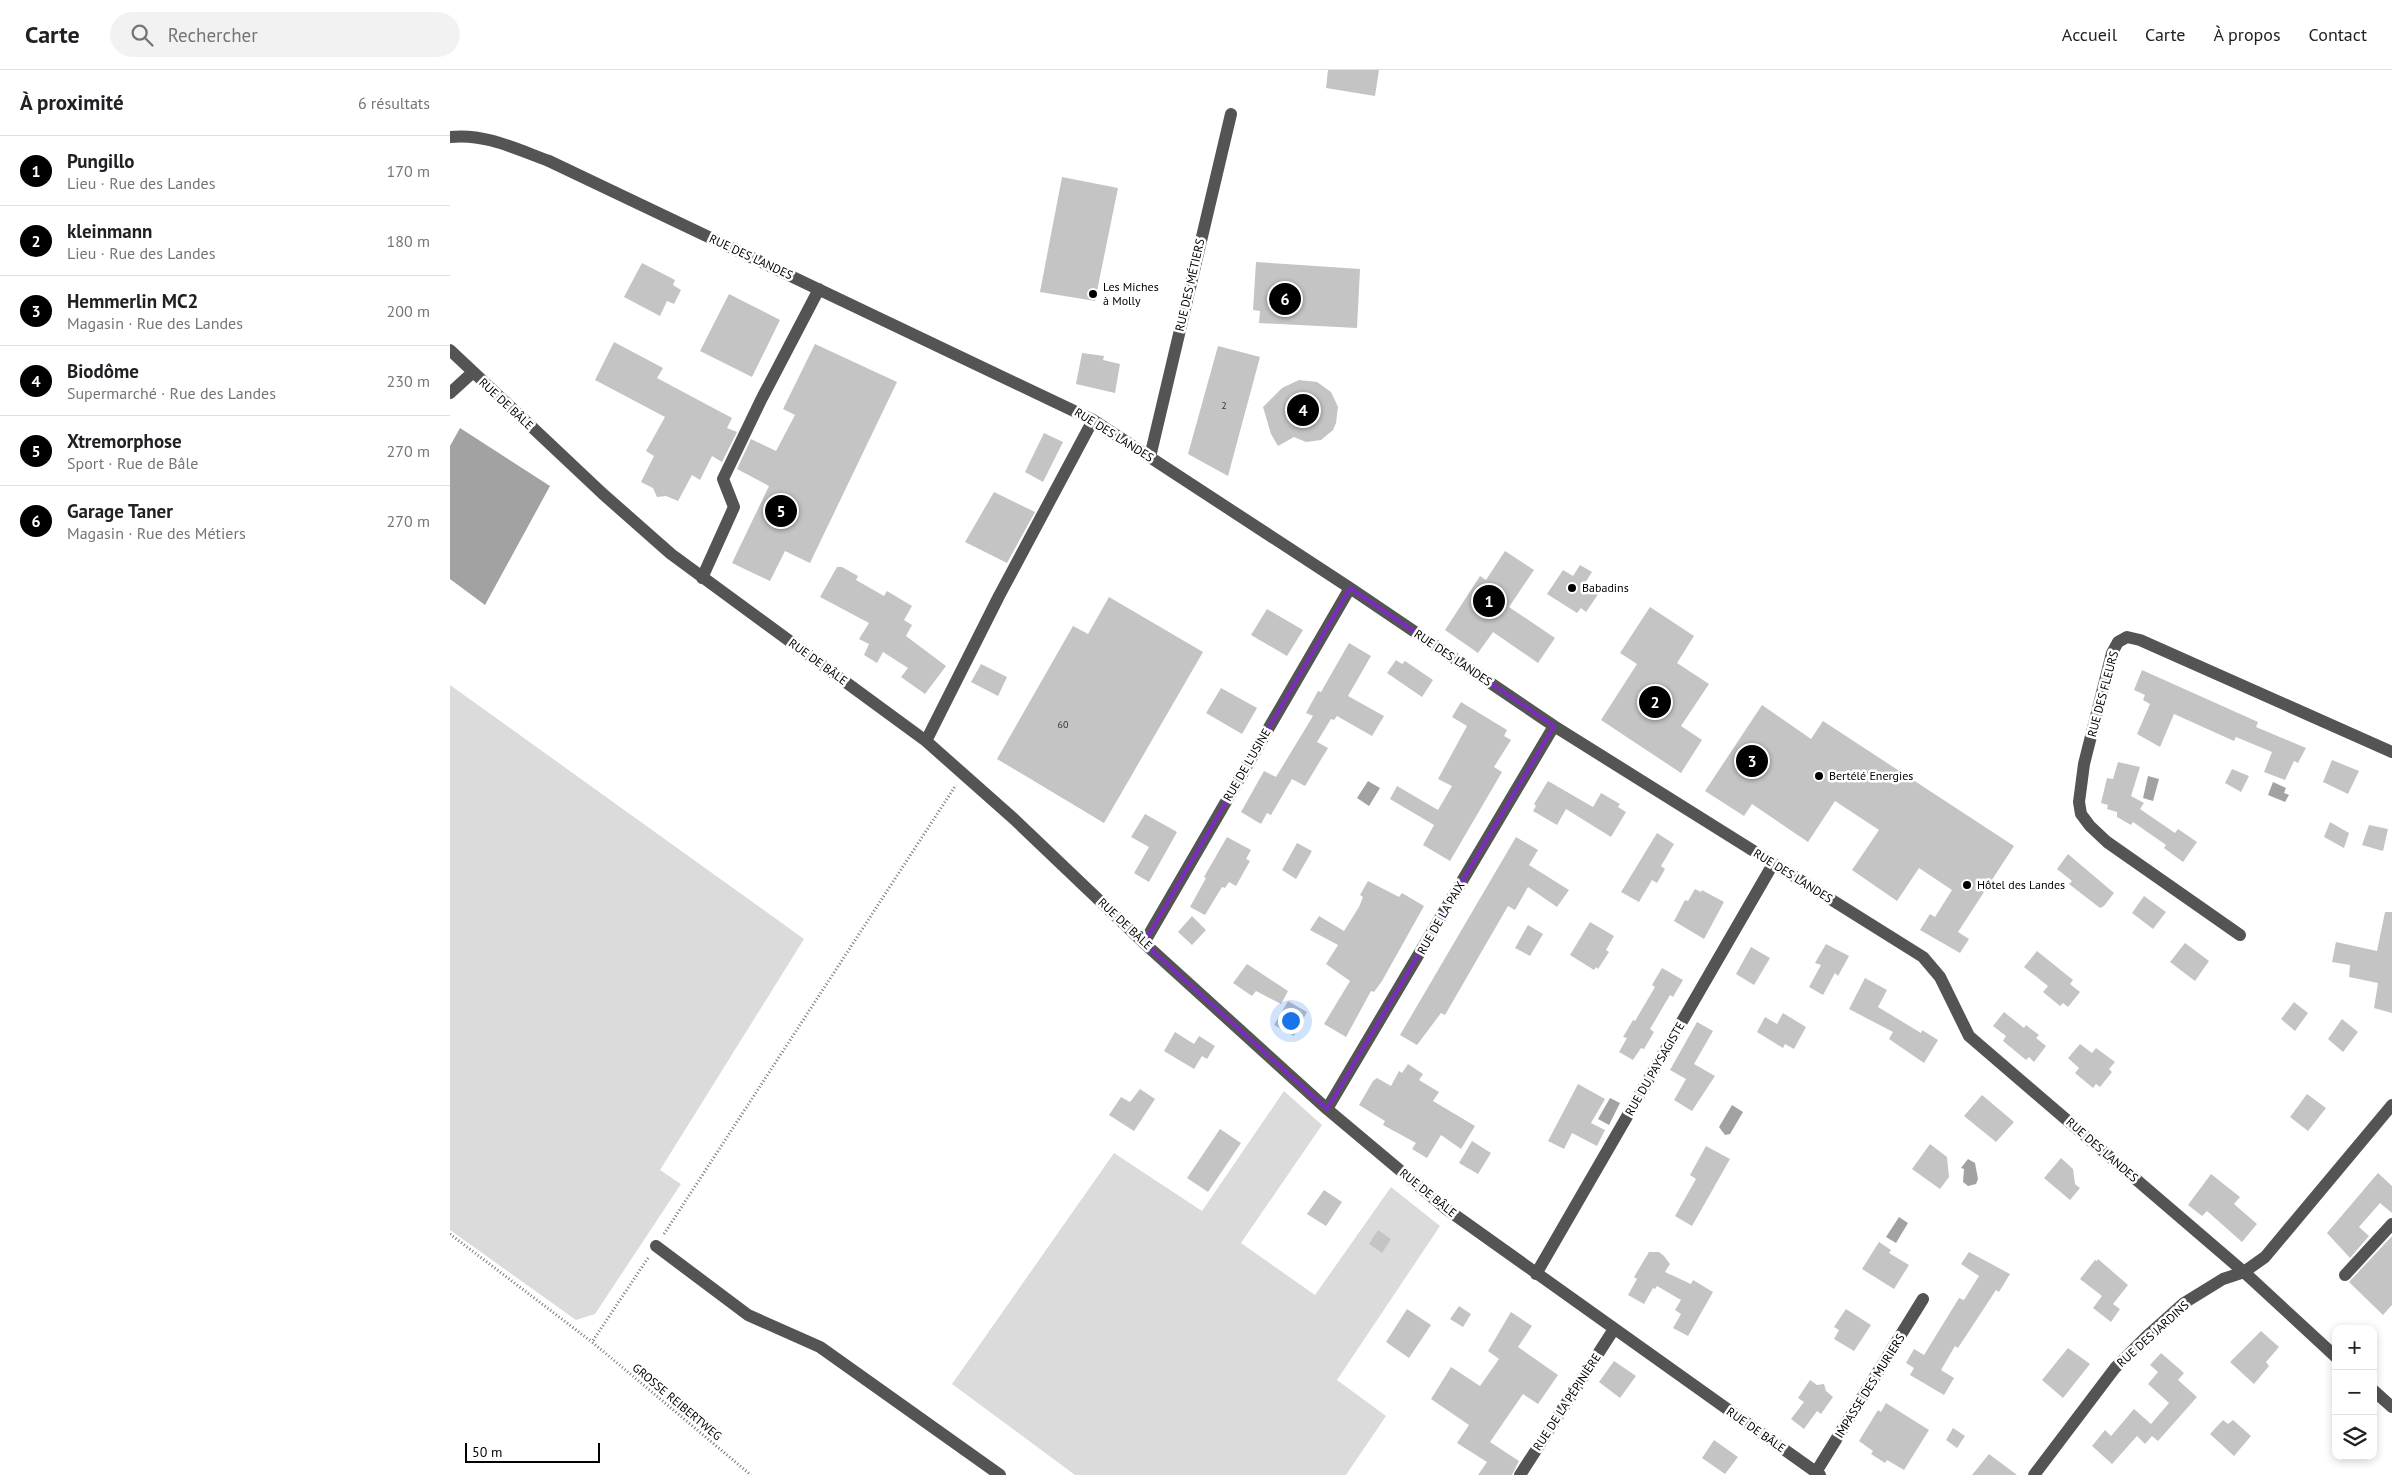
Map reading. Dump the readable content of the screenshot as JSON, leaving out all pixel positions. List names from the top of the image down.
{
  "streets": {
    "street": [
      "RUE DES LANDES",
      "RUE DES MÉTIERS",
      "RUE DE BÂLE",
      "RUE DES FLEURS",
      "RUE DE L'USINE",
      "RUE DE LA PAIX",
      "RUE DU PAYSAGISTE",
      "RUE DES JARDINS",
      "IMPASSE DES MURIERS",
      "RUE DE LA PÉPINIÈRE"
    ],
    "path": ["GROSSE REIBERTWEG"]
  },
  "crossings": [
    ["RUE DES LANDES", "RUE DES MÉTIERS"],
    ["RUE DES LANDES", "RUE DE L'USINE"],
    ["RUE DES LANDES", "RUE DE LA PAIX"],
    ["RUE DES LANDES", "RUE DU PAYSAGISTE"],
    ["RUE DES LANDES", "RUE DES JARDINS"],
    ["RUE DE BÂLE", "RUE DE L'USINE"],
    ["RUE DE BÂLE", "RUE DE LA PAIX"],
    ["RUE DE BÂLE", "RUE DU PAYSAGISTE"],
    ["RUE DE BÂLE", "IMPASSE DES MURIERS"],
    ["RUE DE BÂLE", "RUE DE LA PÉPINIÈRE"]
  ],
  "places": [
    "Les Miches à Molly",
    "Babadins",
    "Bertélé Energies",
    "Hôtel des Landes"
  ],
  "house_numbers": ["2", "60"],
  "scale_bar": "50 m",
  "page": {
    "header": "Carte",
    "search": "Rechercher",
    "nav": [
      "Accueil",
      "Carte",
      "À propos",
      "Contact"
    ],
    "heading": ["À proximité", "6 résultats"],
    "list": [
      {
        "mark": "1",
        "name": "Pungillo",
        "note": "Lieu · Rue des Landes",
        "value": "170 m"
      },
      {
        "mark": "2",
        "name": "kleinmann",
        "note": "Lieu · Rue des Landes",
        "value": "180 m"
      },
      {
        "mark": "3",
        "name": "Hemmerlin MC2",
        "note": "Magasin · Rue des Landes",
        "value": "200 m"
      },
      {
        "mark": "4",
        "name": "Biodôme",
        "note": "Supermarché · Rue des Landes",
        "value": "230 m"
      },
      {
        "mark": "5",
        "name": "Xtremorphose",
        "note": "Sport · Rue de Bâle",
        "value": "270 m"
      },
      {
        "mark": "6",
        "name": "Garage Taner",
        "note": "Magasin · Rue des Métiers",
        "value": "270 m"
      }
    ],
    "pins": [
      "6",
      "4",
      "5",
      "1",
      "2",
      "3"
    ],
    "map_buttons": ["+", "−"],
    "scale": "50 m"
  }
}
